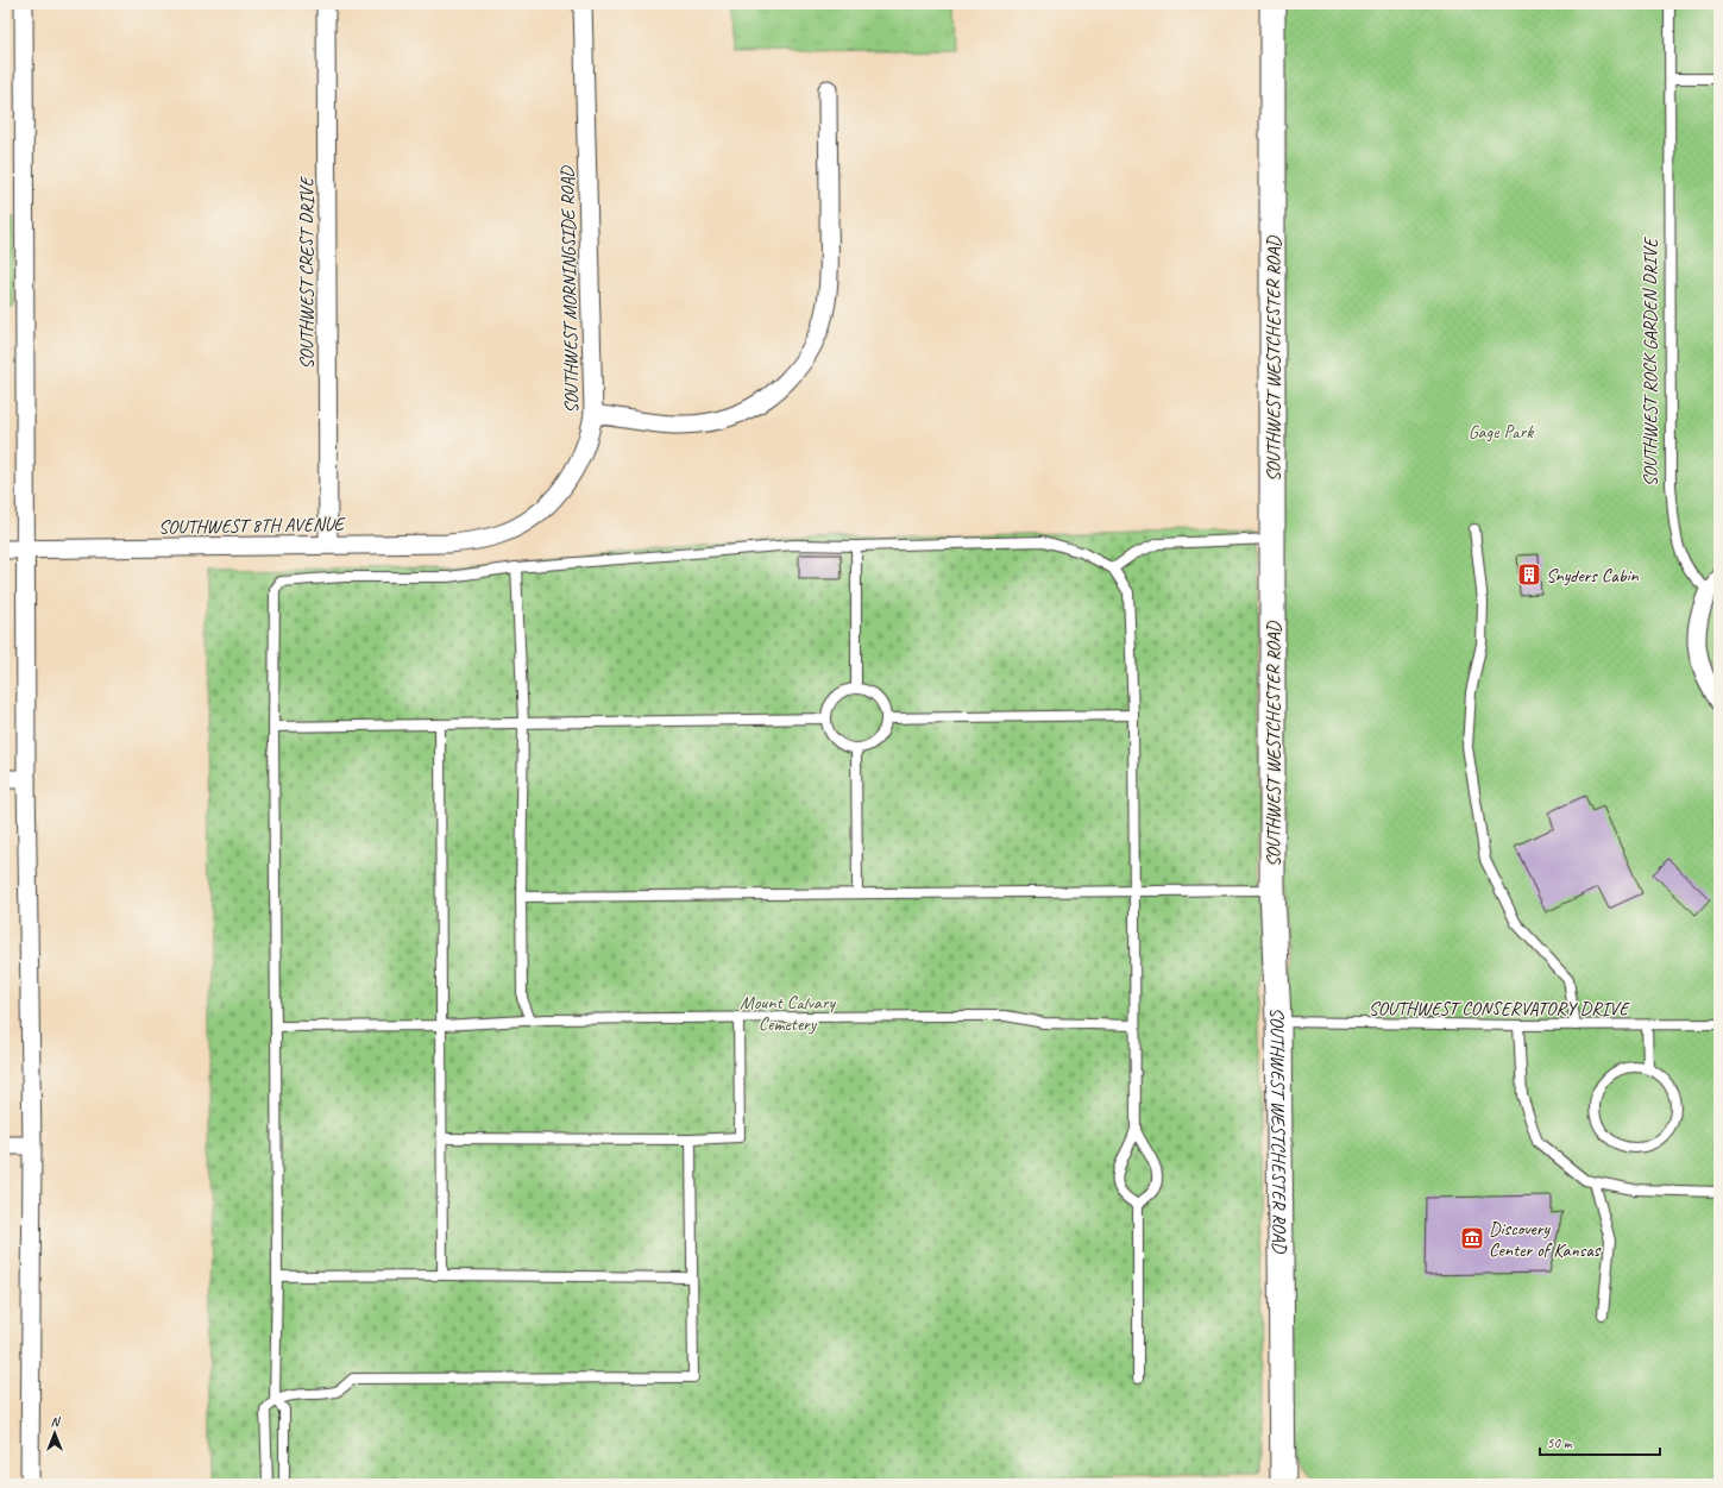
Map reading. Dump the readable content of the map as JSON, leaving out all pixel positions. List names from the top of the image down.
{
  "streets": {
    "street": [
      "SOUTHWEST CREST DRIVE",
      "SOUTHWEST MORNINGSIDE ROAD",
      "SOUTHWEST WESTCHESTER ROAD",
      "SOUTHWEST 8TH AVENUE"
    ],
    "lane": ["SOUTHWEST ROCK GARDEN DRIVE", "SOUTHWEST CONSERVATORY DRIVE"]
  },
  "crossings": [
    ["SOUTHWEST CREST DRIVE", "SOUTHWEST 8TH AVENUE"],
    ["SOUTHWEST MORNINGSIDE ROAD", "SOUTHWEST 8TH AVENUE"],
    ["SOUTHWEST WESTCHESTER ROAD", "SOUTHWEST CONSERVATORY DRIVE"]
  ],
  "parks": ["Gage Park", "Mount Calvary Cemetery"],
  "places": {
    "building": ["Snyders Cabin"],
    "museum": ["Discovery Center of Kansas"]
  },
  "scale_bar": "50 m",
  "north": "top"
}
